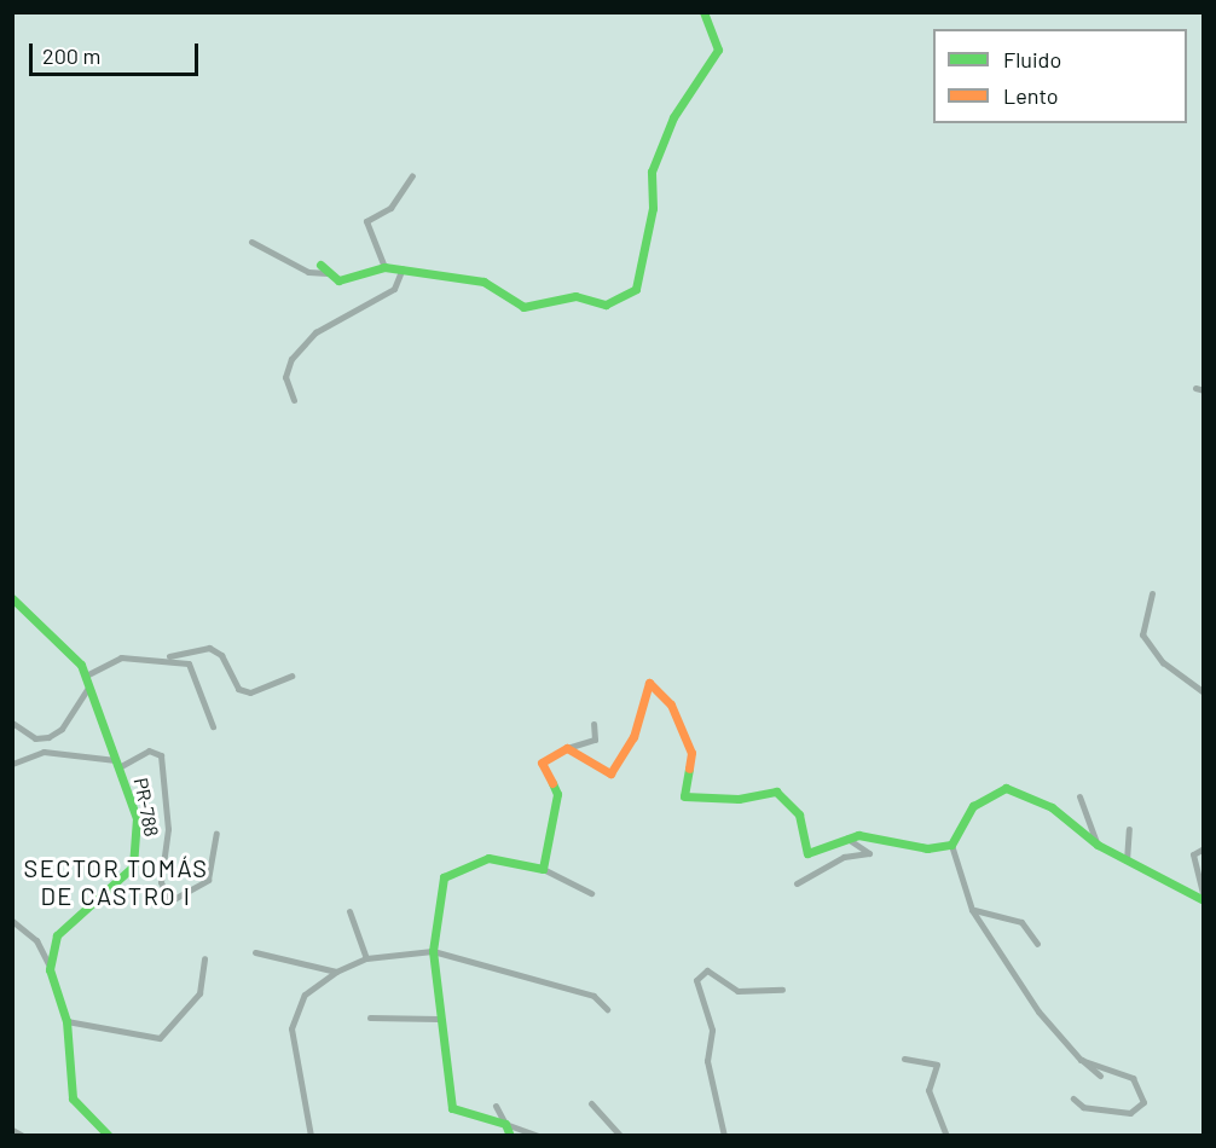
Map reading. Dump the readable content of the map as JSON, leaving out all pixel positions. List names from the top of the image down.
{
  "streets": {
    "street": ["PR-788"]
  },
  "districts": ["SECTOR TOMÁS DE CASTRO I"],
  "legend": ["Fluido", "Lento"],
  "scale_bar": "200 m"
}
